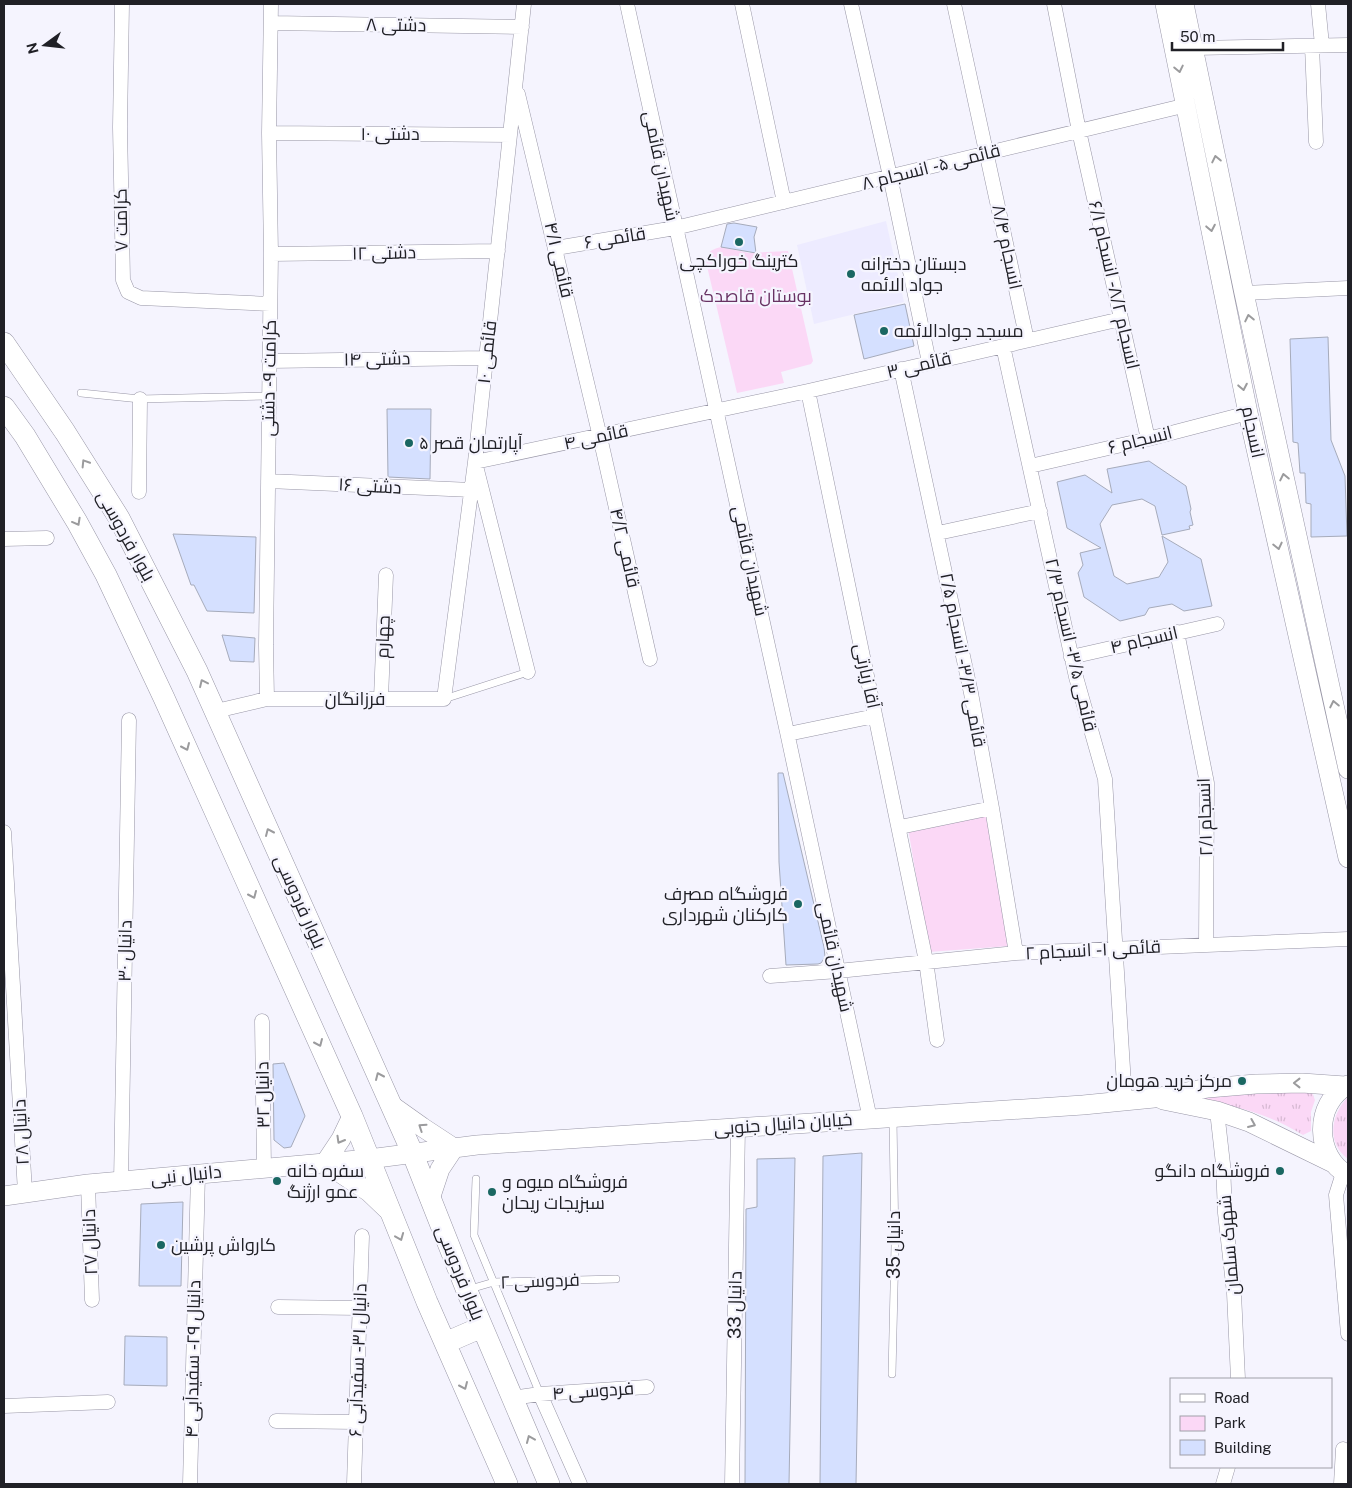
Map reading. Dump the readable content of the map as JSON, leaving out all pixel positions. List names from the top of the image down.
{
  "streets": {
    "main road": [
      "انسجام",
      "بلوار فردوسی",
      "خیابان دانیال جنوبی",
      "دانیال نبی"
    ],
    "street": [
      "دشتی ۸",
      "دشتی ۱۰",
      "شهیدان قائمی",
      "قائمی ۵ - انسجام ۸",
      "کرامت ۷",
      "قائمی ۶",
      "انسجام ۸/۴",
      "دشتی ۱۲",
      "قائمی ۴/۱",
      "انسجام ۸/۲ - انسجام ۶/۱",
      "قائمی ۱۰",
      "دشتی ۱۴",
      "قائمی ۳",
      "کرامت ۹ - دشتی",
      "قائمی ۴",
      "انسجام ۶",
      "دشتی ۱۶",
      "قائمی ۴/۲",
      "چهارم",
      "انسجام ۴",
      "قائمی ۳/۵ - انسجام ۲/۳",
      "قائمی ۳/۳ - انسجام ۲/۵",
      "آقا زیارتی",
      "فرزانگان",
      "انسجام ۲/۱",
      "قائمی ۱ - انسجام ۲",
      "دانیال ۳۰",
      "دانیال ۳۲",
      "دانیال ۲۸",
      "دانیال ۲۷",
      "شهرک سلمان",
      "دانیال 33",
      "دانیال ۲۹ - سفیدآبی ۴",
      "دانیال ۳۱ - سفیدآبی ۶",
      "فردوسی ۴"
    ],
    "lane": ["دانیال 35", "فردوسی ۲"]
  },
  "crossings": [
    ["دشتی ۸", "قائمی ۱۰"],
    ["دشتی ۸", "کرامت ۹ - دشتی"],
    ["دشتی ۱۰", "قائمی ۱۰"],
    ["دشتی ۱۰", "کرامت ۹ - دشتی"],
    ["شهیدان قائمی", "قائمی ۵ - انسجام ۸"],
    ["شهیدان قائمی", "قائمی ۶"],
    ["شهیدان قائمی", "قائمی ۳"],
    ["شهیدان قائمی", "قائمی ۴"],
    ["شهیدان قائمی", "قائمی ۱ - انسجام ۲"],
    ["شهیدان قائمی", "خیابان دانیال جنوبی"],
    ["قائمی ۵ - انسجام ۸", "قائمی ۶"],
    ["قائمی ۵ - انسجام ۸", "انسجام ۸/۴"],
    ["قائمی ۵ - انسجام ۸", "انسجام ۸/۲ - انسجام ۶/۱"],
    ["قائمی ۵ - انسجام ۸", "انسجام"],
    ["کرامت ۷", "کرامت ۹ - دشتی"],
    ["قائمی ۶", "قائمی ۴/۱"],
    ["انسجام ۸/۴", "قائمی ۳"],
    ["دشتی ۱۲", "قائمی ۱۰"],
    ["دشتی ۱۲", "کرامت ۹ - دشتی"],
    ["قائمی ۴/۱", "قائمی ۱۰"],
    ["قائمی ۴/۱", "قائمی ۴"],
    ["قائمی ۴/۱", "قائمی ۴/۲"],
    ["انسجام ۸/۲ - انسجام ۶/۱", "قائمی ۳"],
    ["انسجام ۸/۲ - انسجام ۶/۱", "انسجام ۶"],
    ["قائمی ۱۰", "دشتی ۱۴"],
    ["قائمی ۱۰", "قائمی ۴"],
    ["قائمی ۱۰", "دشتی ۱۶"],
    ["قائمی ۱۰", "فرزانگان"],
    ["دشتی ۱۴", "کرامت ۹ - دشتی"],
    ["قائمی ۳", "قائمی ۴"],
    ["قائمی ۳", "قائمی ۳/۵ - انسجام ۲/۳"],
    ["قائمی ۳", "قائمی ۳/۳ - انسجام ۲/۵"],
    ["قائمی ۳", "آقا زیارتی"],
    ["کرامت ۹ - دشتی", "دشتی ۱۶"],
    ["کرامت ۹ - دشتی", "فرزانگان"],
    ["انسجام", "انسجام ۶"],
    ["قائمی ۴", "قائمی ۴/۲"],
    ["انسجام ۶", "قائمی ۳/۵ - انسجام ۲/۳"],
    ["بلوار فردوسی", "خیابان دانیال جنوبی"],
    ["بلوار فردوسی", "دانیال نبی"],
    ["بلوار فردوسی", "فردوسی ۲"],
    ["بلوار فردوسی", "فردوسی ۴"],
    ["چهارم", "فرزانگان"],
    ["انسجام ۴", "قائمی ۳/۵ - انسجام ۲/۳"],
    ["انسجام ۴", "انسجام ۲/۱"],
    ["قائمی ۳/۵ - انسجام ۲/۳", "قائمی ۱ - انسجام ۲"],
    ["قائمی ۳/۵ - انسجام ۲/۳", "خیابان دانیال جنوبی"],
    ["قائمی ۳/۳ - انسجام ۲/۵", "قائمی ۱ - انسجام ۲"],
    ["آقا زیارتی", "قائمی ۱ - انسجام ۲"],
    ["انسجام ۲/۱", "قائمی ۱ - انسجام ۲"],
    ["دانیال ۳۰", "دانیال نبی"],
    ["دانیال ۳۲", "دانیال نبی"],
    ["خیابان دانیال جنوبی", "دانیال نبی"],
    ["خیابان دانیال جنوبی", "دانیال 35"],
    ["خیابان دانیال جنوبی", "شهرک سلمان"],
    ["خیابان دانیال جنوبی", "دانیال 33"],
    ["دانیال ۲۸", "دانیال نبی"],
    ["دانیال نبی", "دانیال ۲۷"],
    ["دانیال نبی", "دانیال ۲۹ - سفیدآبی ۴"]
  ],
  "parks": ["بوستان قاصدک"],
  "places": [
    "کترینگ خوراکچی",
    "دبستان دخترانه جواد الائمه",
    "مسجد جوادالائمه",
    "آپارتمان قصر ۵",
    "فروشگاه مصرف کارکنان شهرداری",
    "مرکز خرید هومان",
    "فروشگاه دانگو",
    "سفره خانه عمو ارژنگ",
    "فروشگاه میوه و سبزیجات ریحان",
    "کارواش پرشین"
  ],
  "legend": ["Road", "Park", "Building"],
  "scale_bar": "50 m",
  "north": "left"
}
